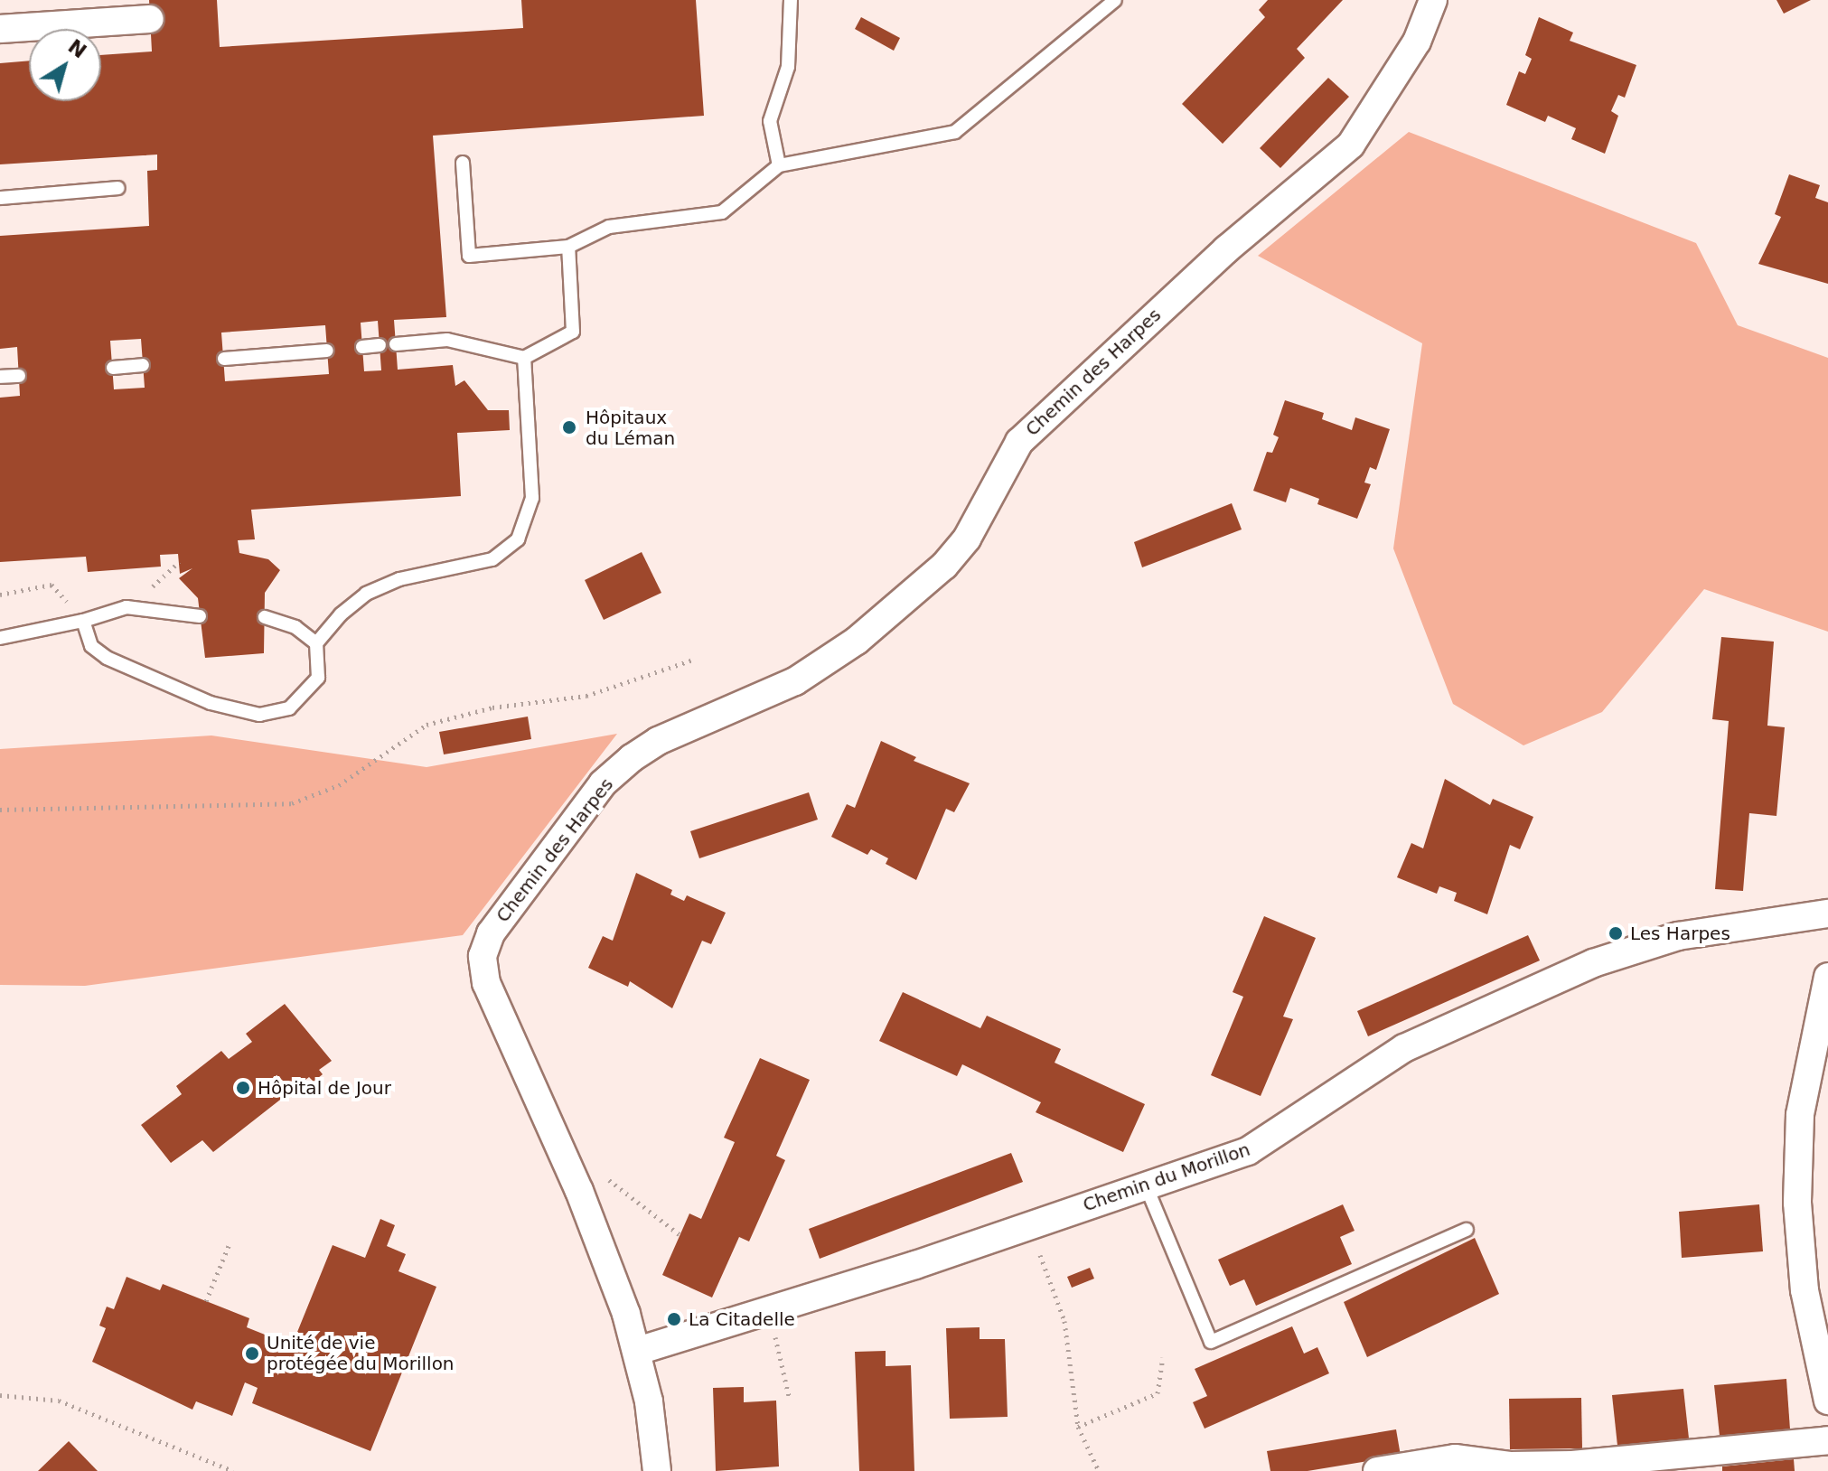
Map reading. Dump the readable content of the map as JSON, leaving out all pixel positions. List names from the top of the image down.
{
  "streets": {
    "street": ["Chemin des Harpes", "Chemin du Morillon"]
  },
  "crossings": [
    ["Chemin des Harpes", "Chemin du Morillon"]
  ],
  "places": [
    "Hôpitaux du Léman",
    "Les Harpes",
    "Hôpital de Jour",
    "La Citadelle",
    "Unité de vie protégée du Morillon"
  ],
  "north": "top right"
}
